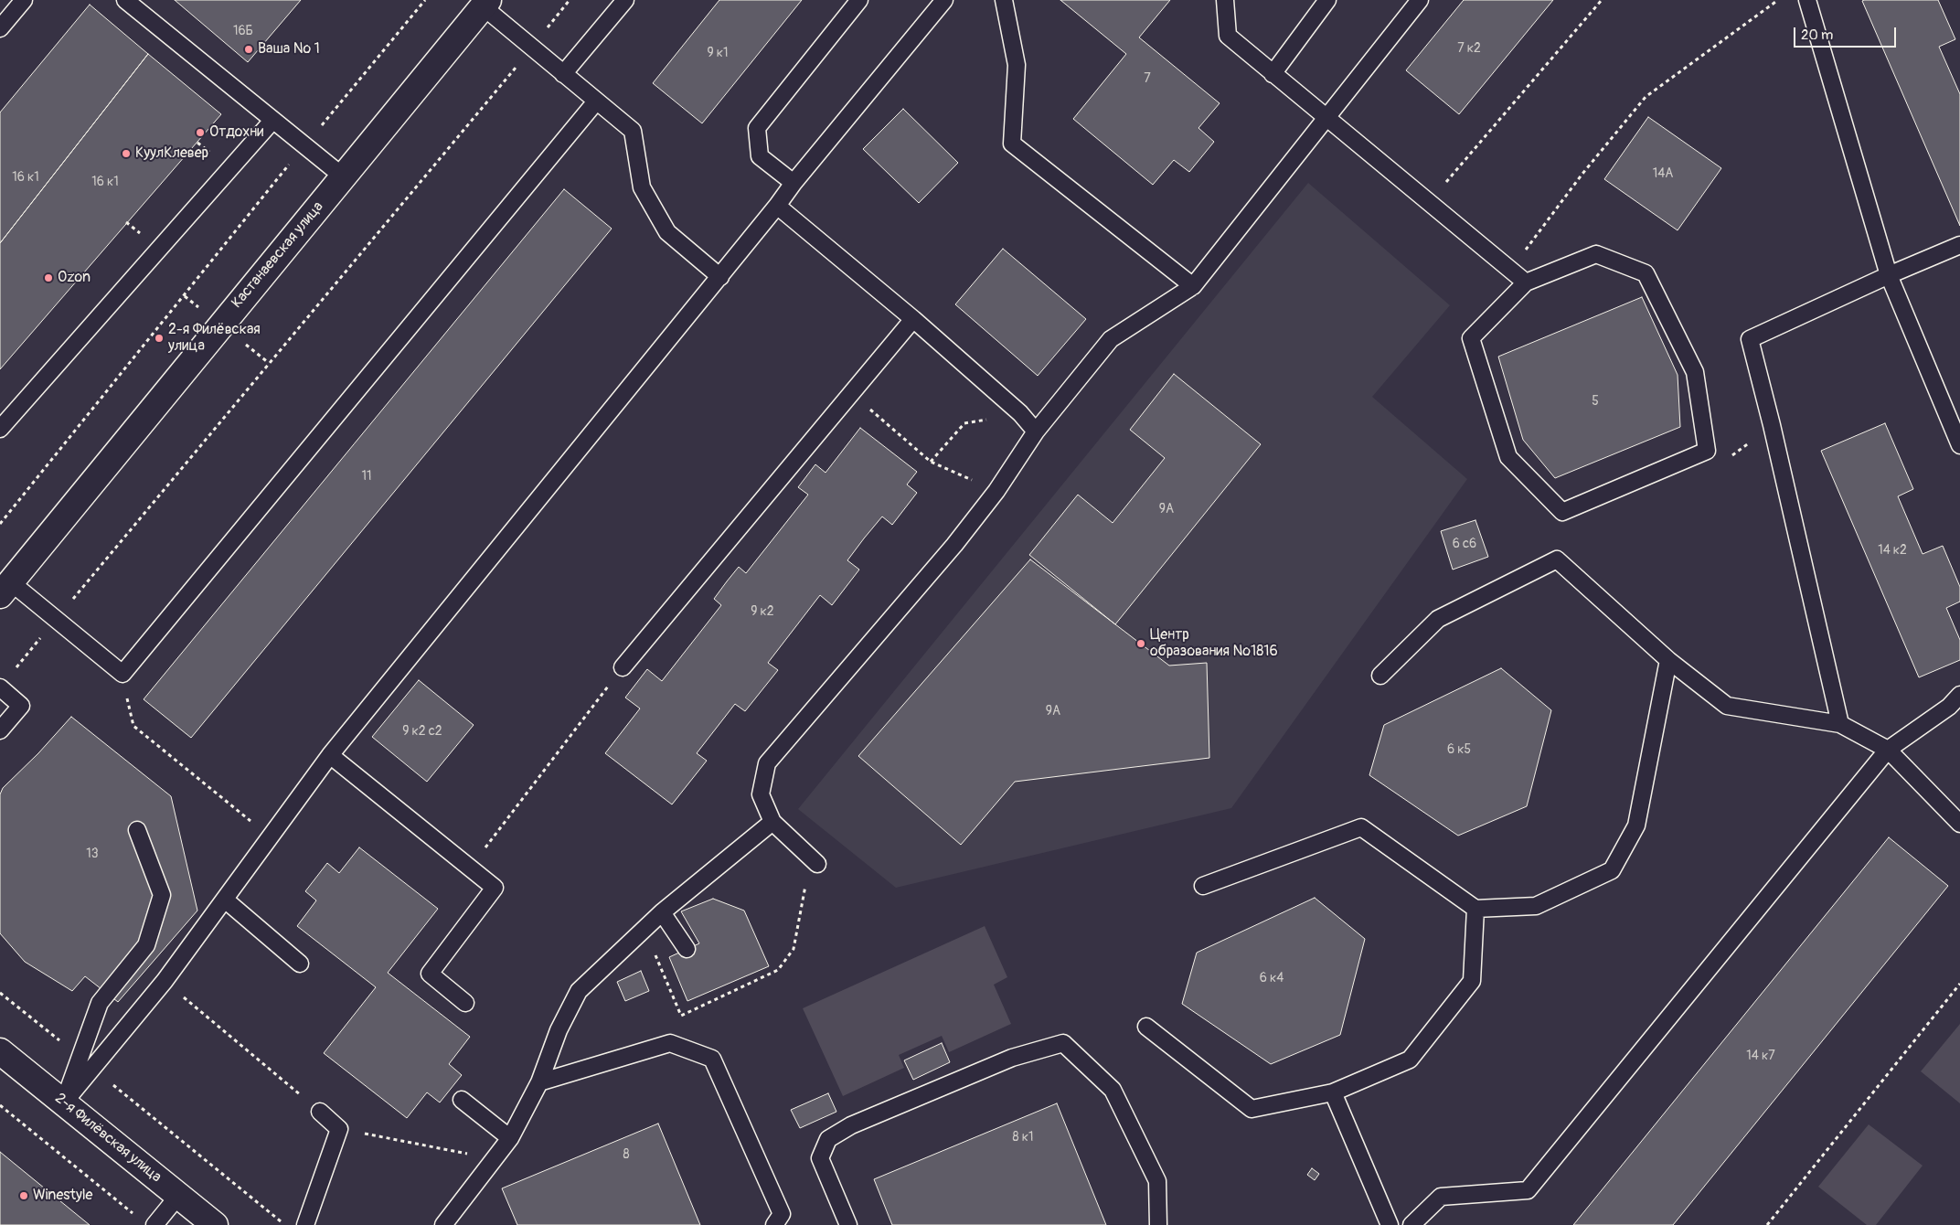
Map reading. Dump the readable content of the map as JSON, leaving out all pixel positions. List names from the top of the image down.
{
  "streets": {
    "street": ["Кастанаевская улица", "2-я Филёвская улица"]
  },
  "places": [
    "Ваша № 1",
    "Отдохни",
    "КуулКлевер",
    "Ozon",
    "2-я Филёвская улица",
    "Центр образования №1816",
    "Winestyle"
  ],
  "house_numbers": [
    "16Б",
    "7 к2",
    "9 к1",
    "7",
    "14А",
    "16 к1",
    "16 к1",
    "5",
    "11",
    "9А",
    "6 с6",
    "14 к2",
    "9 к2",
    "9А",
    "9 к2 с2",
    "6 к5",
    "13",
    "6 к4",
    "14 к7",
    "8 к1",
    "8"
  ],
  "scale_bar": "20 m"
}
